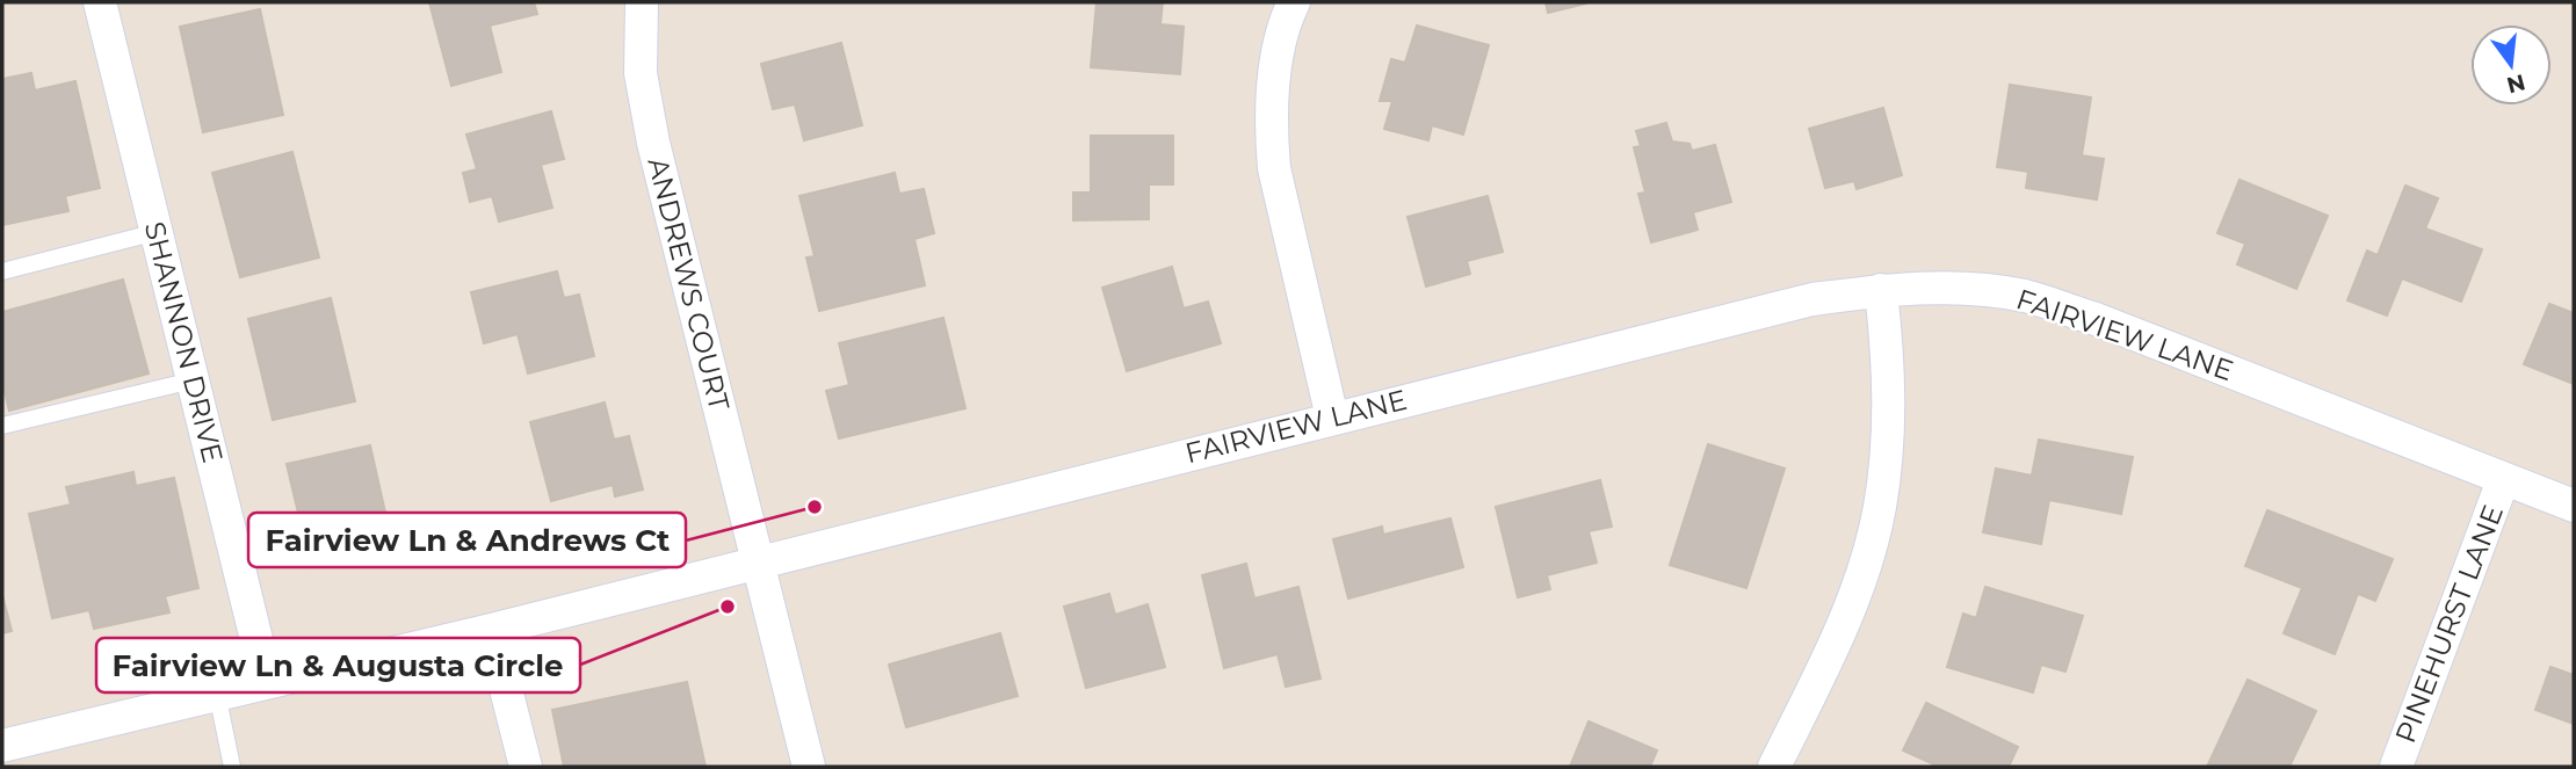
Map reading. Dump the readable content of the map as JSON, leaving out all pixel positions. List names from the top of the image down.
{
  "streets": {
    "street": [
      "ANDREWS COURT",
      "FAIRVIEW LANE",
      "SHANNON DRIVE",
      "PINEHURST LANE"
    ]
  },
  "crossings": [
    ["ANDREWS COURT", "FAIRVIEW LANE"],
    ["FAIRVIEW LANE", "SHANNON DRIVE"],
    ["FAIRVIEW LANE", "PINEHURST LANE"]
  ],
  "places": ["Fairview Ln & Andrews Ct", "Fairview Ln & Augusta Circle"],
  "north": "bottom"
}
